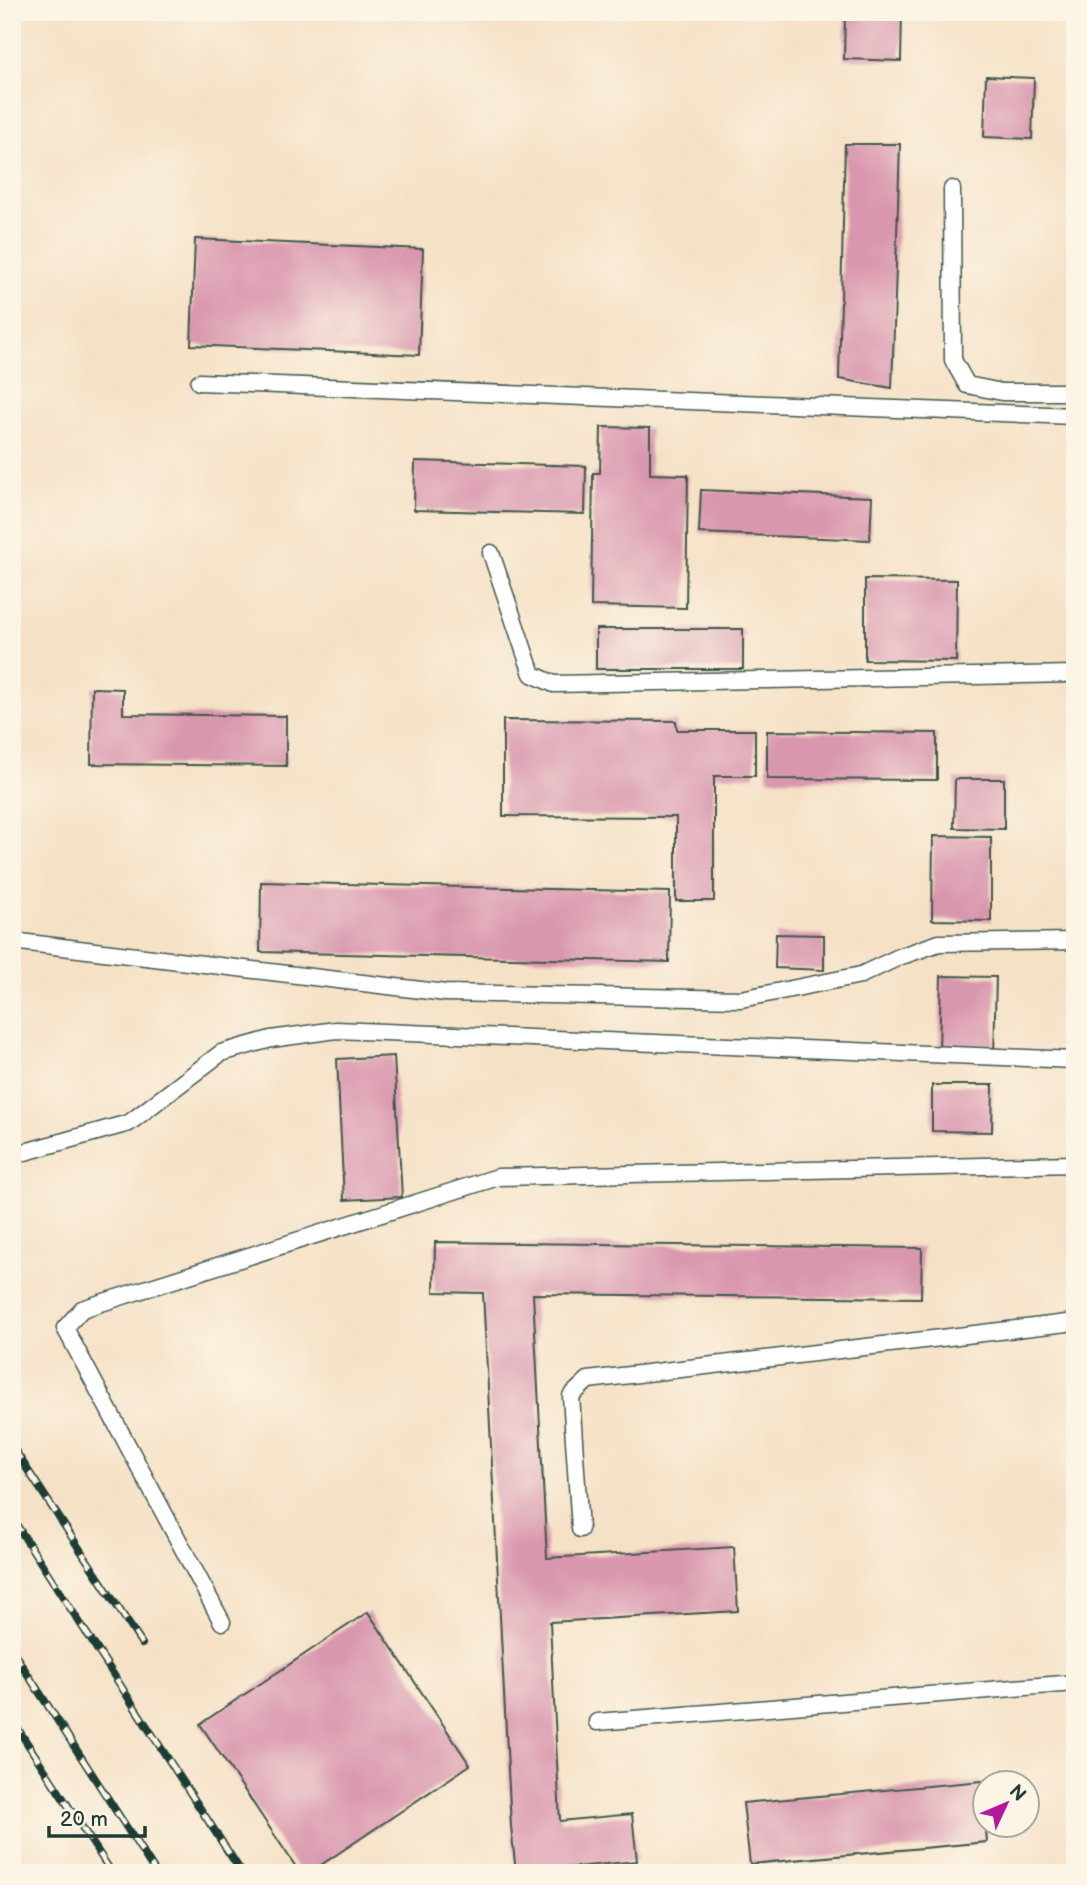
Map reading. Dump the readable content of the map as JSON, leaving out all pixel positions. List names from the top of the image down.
{
  "scale_bar": "20 m",
  "north": "top right"
}
